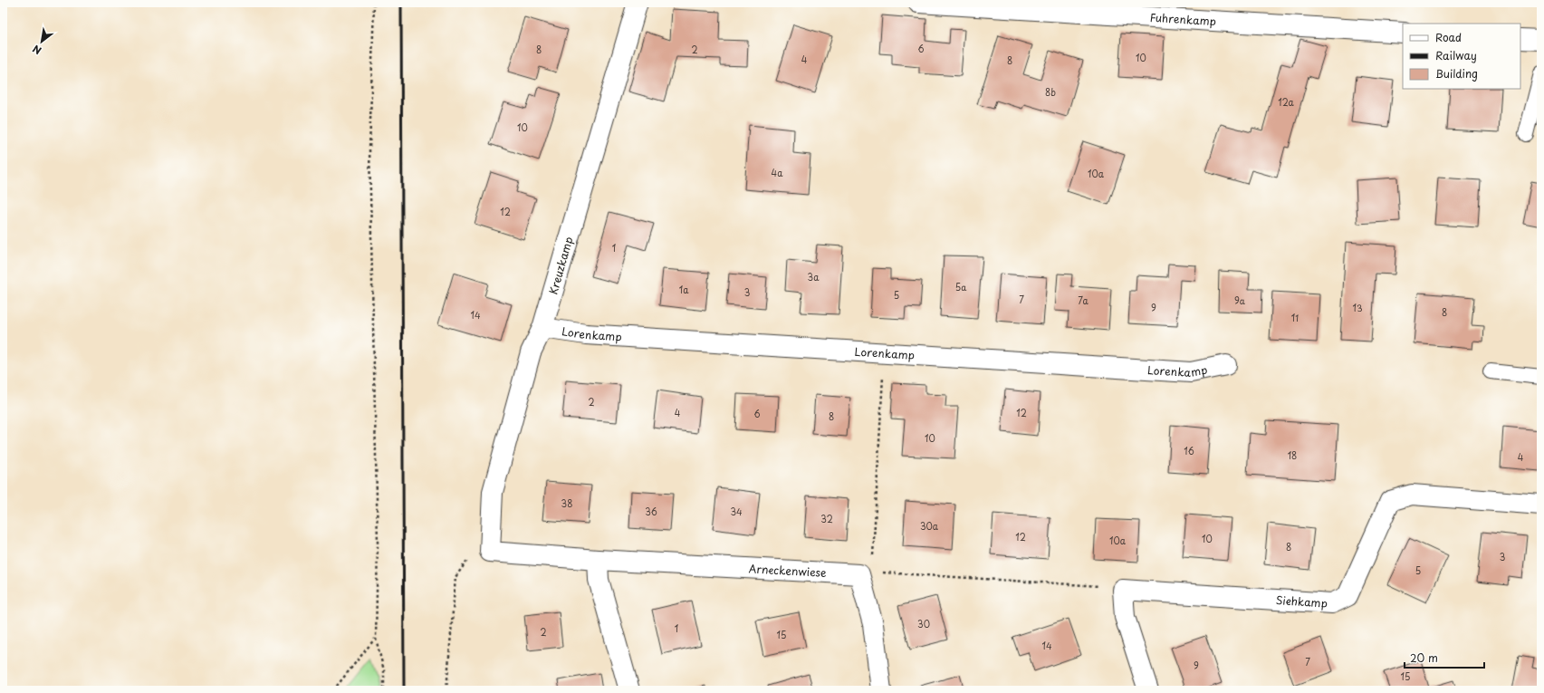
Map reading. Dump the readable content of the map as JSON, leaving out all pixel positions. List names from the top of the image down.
{
  "streets": {
    "street": [
      "Fuhrenkamp",
      "Kreuzkamp",
      "Lorenkamp",
      "Arneckenwiese",
      "Siehkamp"
    ]
  },
  "crossings": [
    ["Kreuzkamp", "Lorenkamp"],
    ["Kreuzkamp", "Arneckenwiese"]
  ],
  "house_numbers": [
    "6",
    "8",
    "2",
    "10",
    "4",
    "8",
    "8b",
    "12a",
    "10",
    "4a",
    "10a",
    "12",
    "1",
    "3a",
    "5a",
    "1a",
    "3",
    "5",
    "7",
    "7a",
    "9a",
    "9",
    "13",
    "8",
    "14",
    "11",
    "2",
    "4",
    "12",
    "6",
    "8",
    "10",
    "16",
    "18",
    "4",
    "38",
    "36",
    "34",
    "32",
    "30a",
    "12",
    "10",
    "10a",
    "8",
    "3",
    "5",
    "30",
    "1",
    "2",
    "15",
    "14",
    "7",
    "9",
    "15"
  ],
  "legend": ["Road", "Railway", "Building"],
  "scale_bar": "20 m",
  "north": "bottom left"
}
